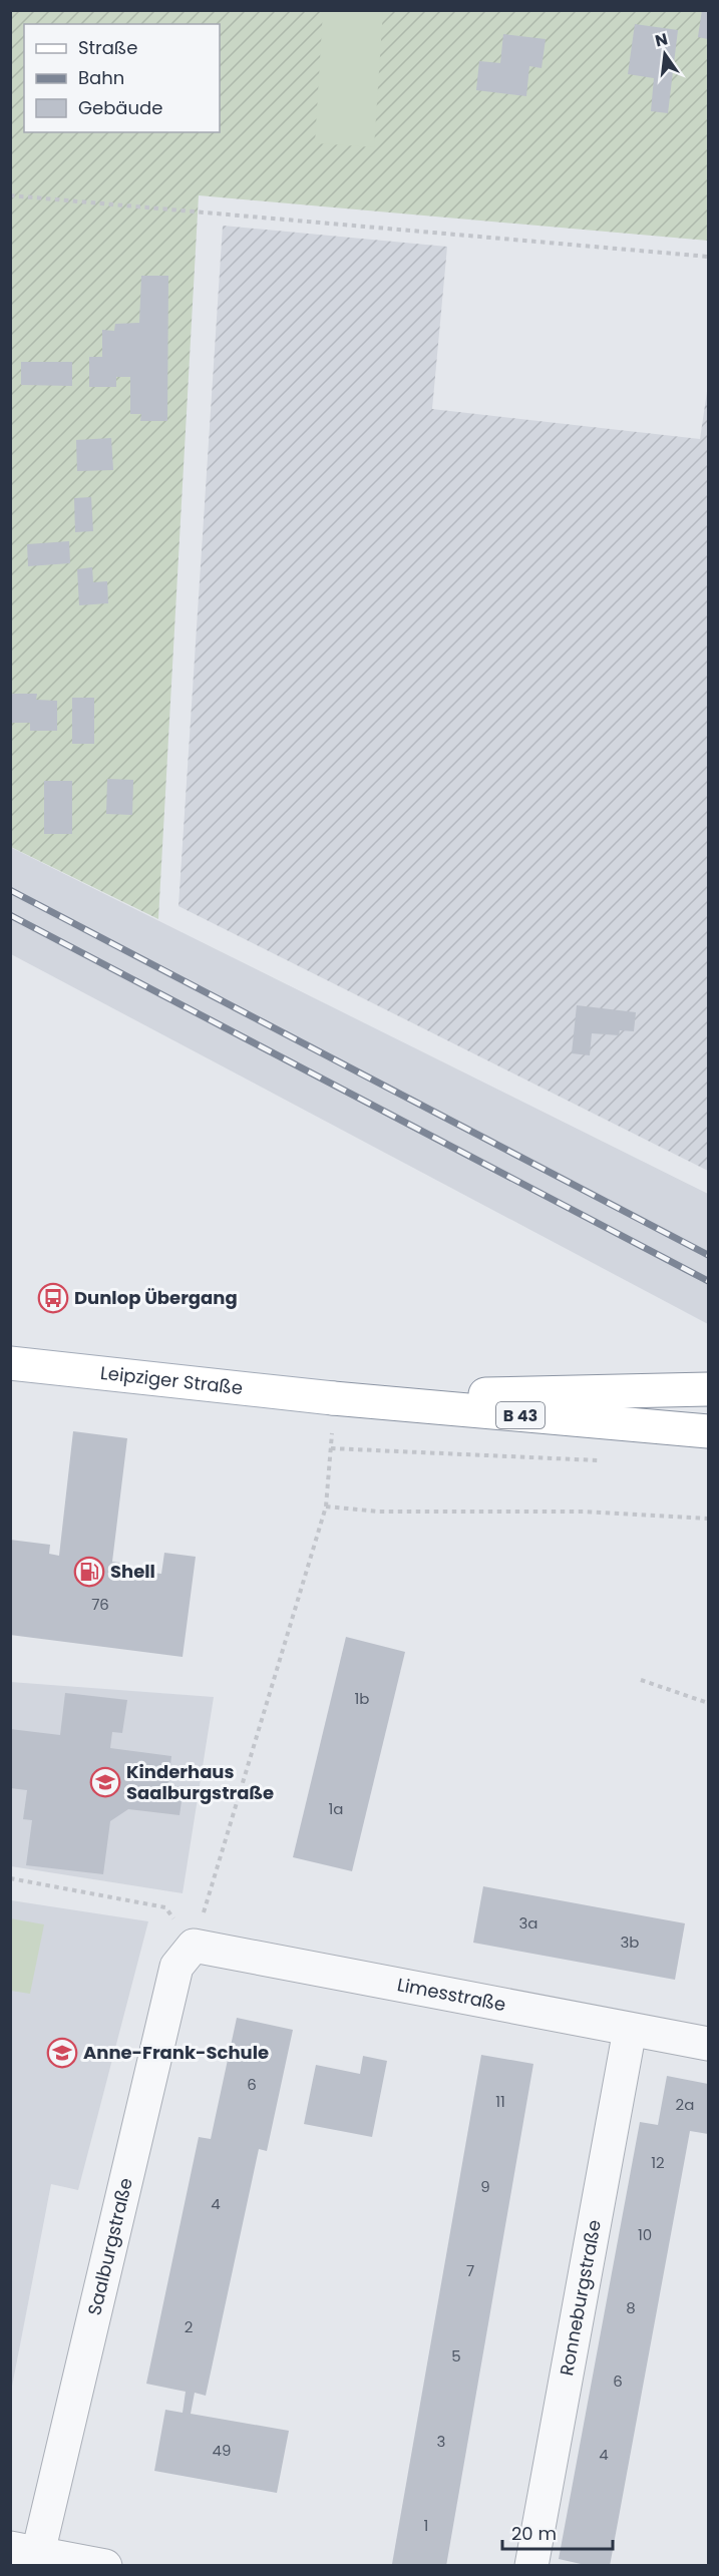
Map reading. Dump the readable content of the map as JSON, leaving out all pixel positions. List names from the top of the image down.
{
  "streets": {
    "main road": ["Leipziger Straße", "B 43"],
    "street": ["Limesstraße", "Saalburgstraße", "Ronneburgstraße"]
  },
  "crossings": [
    ["Leipziger Straße", "B 43"],
    ["Limesstraße", "Saalburgstraße"],
    ["Limesstraße", "Ronneburgstraße"]
  ],
  "places": {
    "bus stop": ["Dunlop Übergang"],
    "fuel station": ["Shell"],
    "school or university": ["Kinderhaus Saalburgstraße", "Anne-Frank-Schule"]
  },
  "house_numbers": [
    "76",
    "1b",
    "1a",
    "3a",
    "3b",
    "6",
    "11",
    "2a",
    "12",
    "9",
    "4",
    "10",
    "7",
    "8",
    "2",
    "5",
    "6",
    "3",
    "49",
    "4",
    "1"
  ],
  "legend": ["Straße", "Bahn", "Gebäude"],
  "scale_bar": "20 m",
  "north": "top"
}
